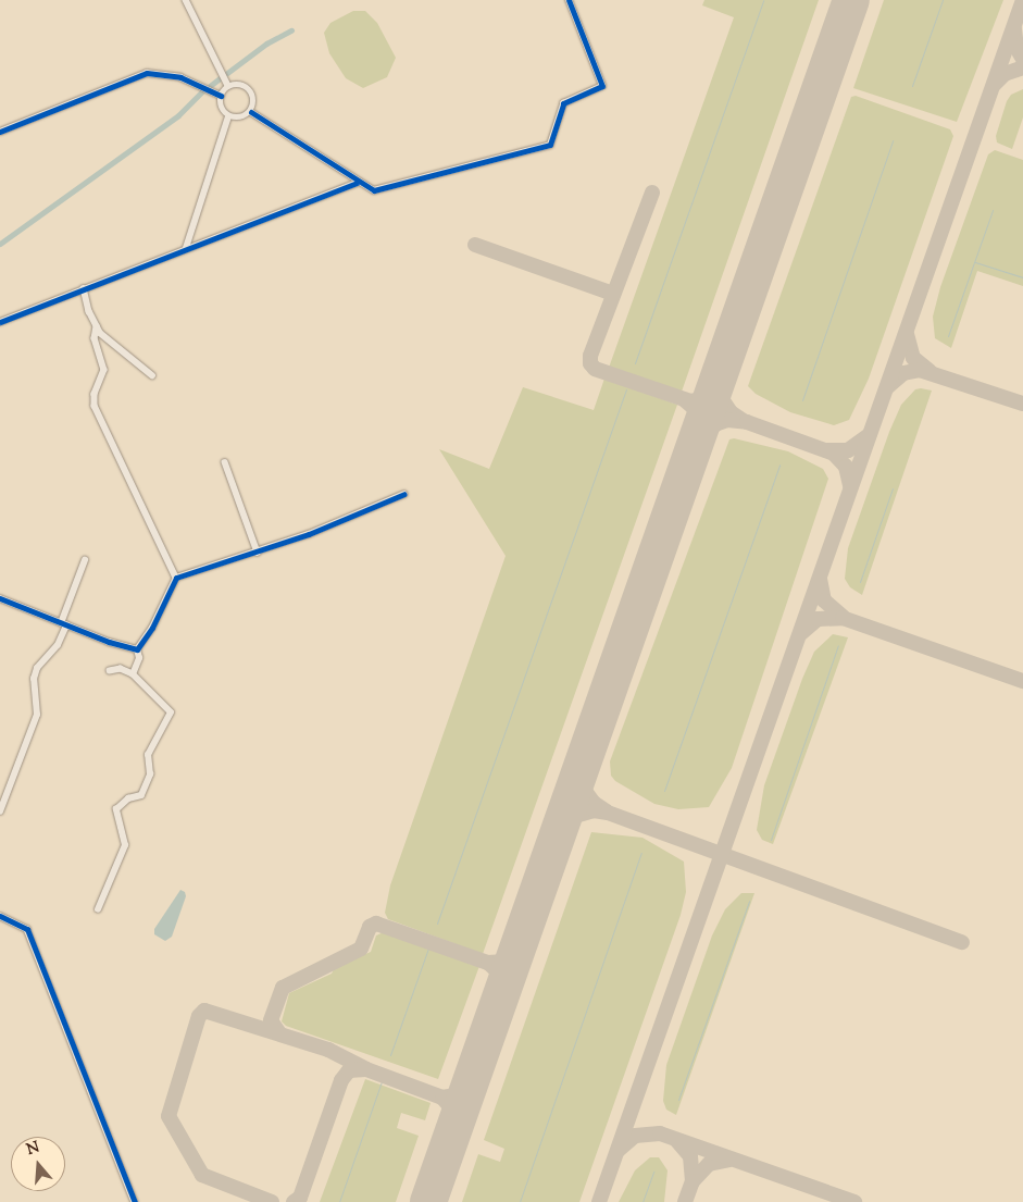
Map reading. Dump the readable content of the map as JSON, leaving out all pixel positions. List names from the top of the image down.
{
  "north": "top"
}
